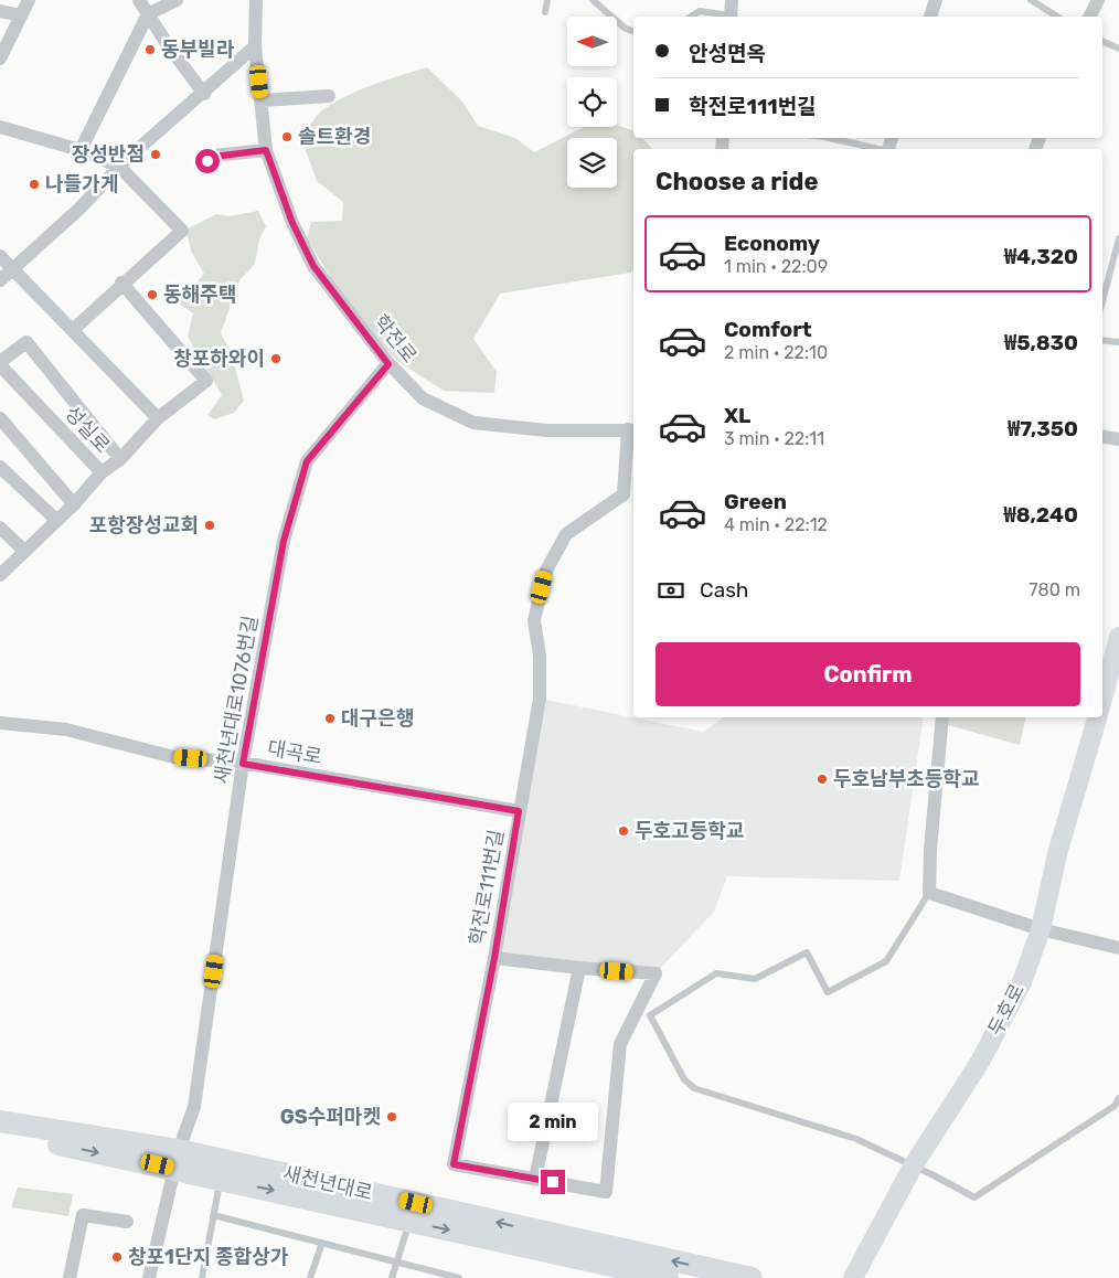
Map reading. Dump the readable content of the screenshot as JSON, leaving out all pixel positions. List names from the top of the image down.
{
  "streets": {
    "main road": ["새천년대로"],
    "street": [
      "학전로",
      "성실로",
      "새천년대로1076번길",
      "대곡로",
      "학전로111번길",
      "두호로"
    ]
  },
  "crossings": [
    ["학전로", "새천년대로1076번길"],
    ["학전로", "학전로111번길"],
    ["새천년대로1076번길", "대곡로"],
    ["새천년대로1076번길", "새천년대로"],
    ["대곡로", "학전로111번길"]
  ],
  "places": [
    "동부빌라",
    "솔트환경",
    "장성반점",
    "나들가게",
    "동해주택",
    "창포하와이",
    "포항장성교회",
    "대구은행",
    "두호남부초등학교",
    "두호고등학교",
    "GS수퍼마켓",
    "창포1단지 종합상가"
  ],
  "north": "left",
  "page": {
    "banner": ["안성면옥", "학전로111번길"],
    "heading": "Choose a ride",
    "list": [
      {
        "name": "Economy",
        "note": "1 min · 22:09",
        "value": "₩4,320"
      },
      {
        "name": "Comfort",
        "note": "2 min · 22:10",
        "value": "₩5,830"
      },
      {
        "name": "XL",
        "note": "3 min · 22:11",
        "value": "₩7,350"
      },
      {
        "name": "Green",
        "note": "4 min · 22:12",
        "value": "₩8,240"
      }
    ],
    "pay": ["Cash", "780 m"],
    "buttons": "Confirm",
    "bubble": "2 min"
  }
}
